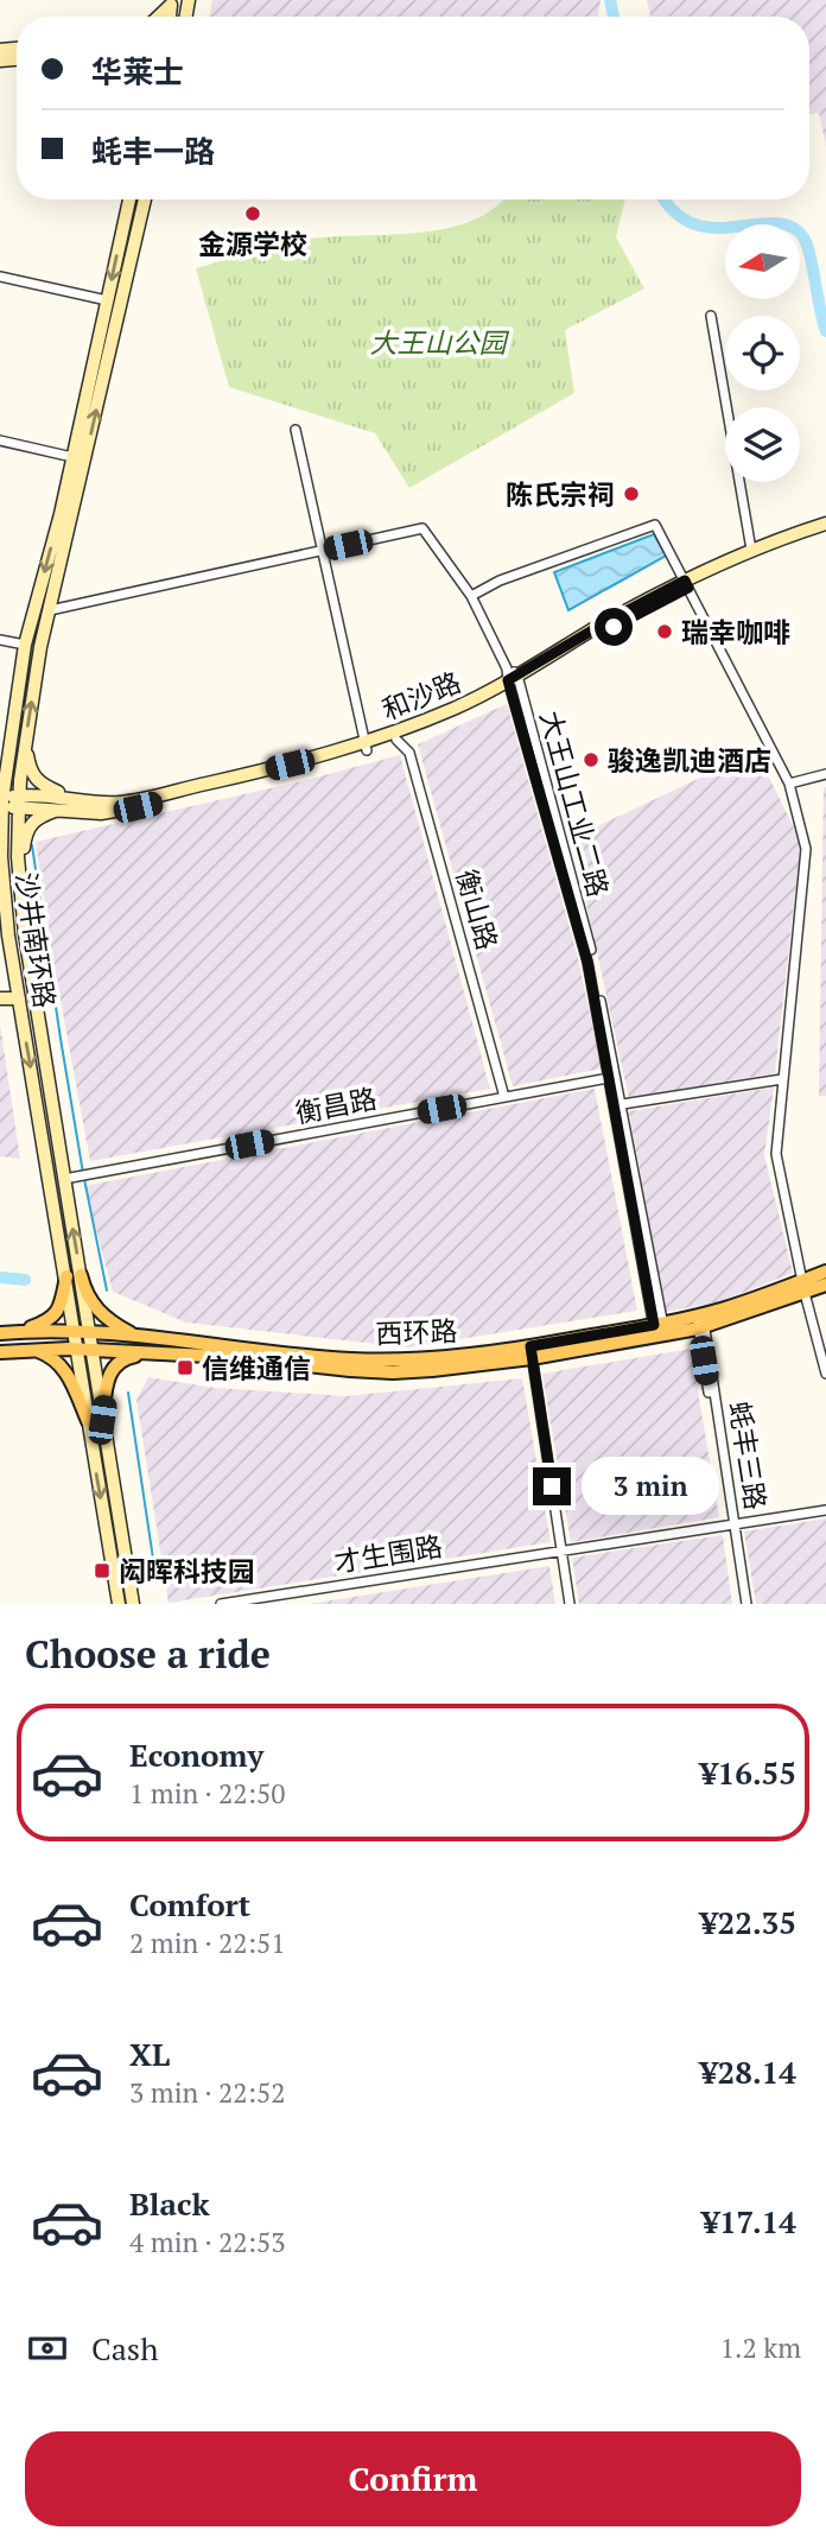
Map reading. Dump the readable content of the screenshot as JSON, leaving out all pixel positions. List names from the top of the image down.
{
  "streets": {
    "main road": ["和沙路", "沙井南环路", "西环路"],
    "street": [
      "大王山工业二路",
      "衡山路",
      "衡昌路",
      "蚝丰三路",
      "才生围路"
    ]
  },
  "crossings": [
    ["和沙路", "大王山工业二路"],
    ["和沙路", "衡山路"],
    ["和沙路", "沙井南环路"],
    ["大王山工业二路", "衡昌路"],
    ["大王山工业二路", "西环路"],
    ["衡山路", "衡昌路"],
    ["沙井南环路", "衡昌路"],
    ["沙井南环路", "西环路"],
    ["西环路", "蚝丰三路"],
    ["蚝丰三路", "才生围路"]
  ],
  "parks": ["大王山公园"],
  "places": {
    "other": [
      "金源学校",
      "陈氏宗祠",
      "瑞幸咖啡",
      "骏逸凯迪酒店"
    ],
    "transit": ["信维通信", "闳晖科技园"]
  },
  "north": "left",
  "page": {
    "banner": ["华莱士", "蚝丰一路"],
    "bubble": "3 min",
    "heading": "Choose a ride",
    "list": [
      {
        "name": "Economy",
        "note": "1 min · 22:50",
        "value": "¥16.55"
      },
      {
        "name": "Comfort",
        "note": "2 min · 22:51",
        "value": "¥22.35"
      },
      {
        "name": "XL",
        "note": "3 min · 22:52",
        "value": "¥28.14"
      },
      {
        "name": "Black",
        "note": "4 min · 22:53",
        "value": "¥17.14"
      }
    ],
    "pay": ["Cash", "1.2 km"],
    "buttons": "Confirm"
  }
}
